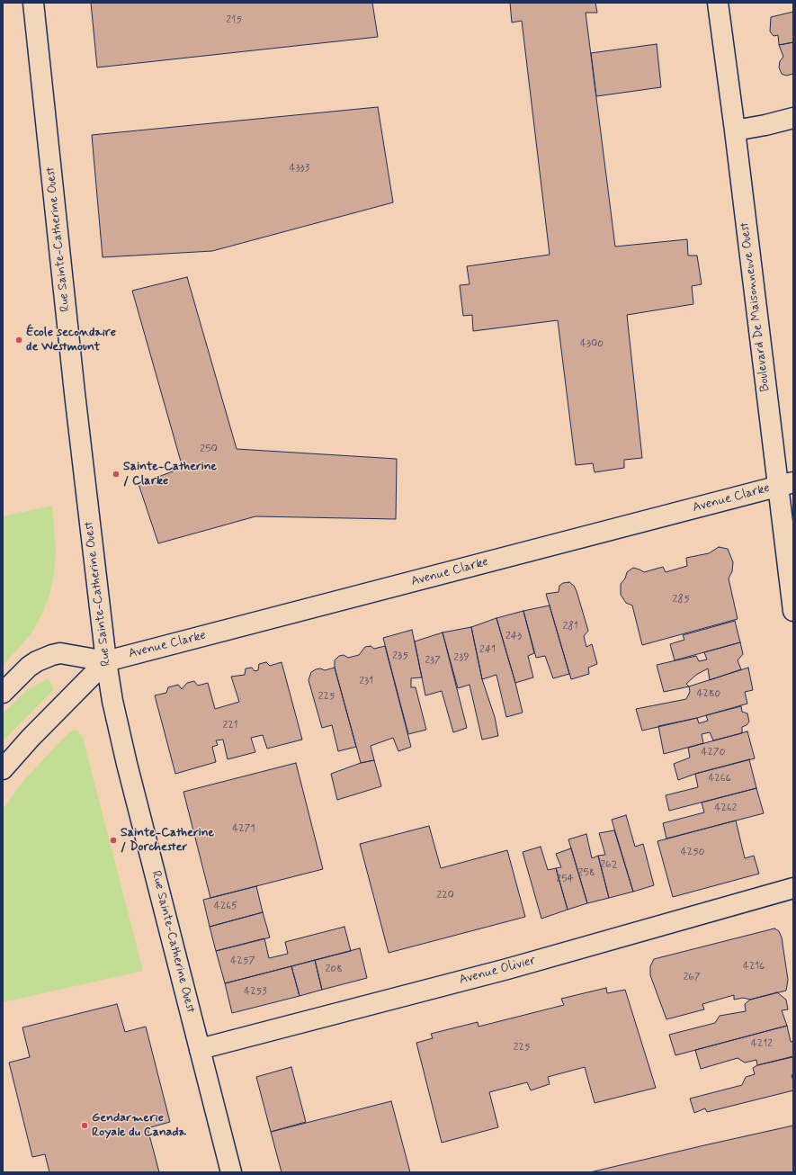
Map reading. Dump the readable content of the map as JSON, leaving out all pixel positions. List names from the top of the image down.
{
  "streets": {
    "street": [
      "Rue Sainte-Catherine Ouest",
      "Boulevard De Maisonneuve Ouest",
      "Avenue Clarke",
      "Avenue Olivier"
    ]
  },
  "crossings": [
    ["Rue Sainte-Catherine Ouest", "Avenue Clarke"],
    ["Rue Sainte-Catherine Ouest", "Avenue Olivier"],
    ["Boulevard De Maisonneuve Ouest", "Avenue Clarke"]
  ],
  "places": [
    "École secondaire de Westmount",
    "Sainte-Catherine / Clarke",
    "Sainte-Catherine / Dorchester",
    "Gendarmerie Royale du Canada"
  ],
  "house_numbers": [
    "215",
    "4333",
    "4300",
    "250",
    "285",
    "281",
    "243",
    "241",
    "235",
    "239",
    "237",
    "231",
    "4280",
    "225",
    "221",
    "4270",
    "4266",
    "4262",
    "4271",
    "4250",
    "262",
    "258",
    "254",
    "220",
    "4265",
    "4257",
    "4216",
    "208",
    "267",
    "4253",
    "4212",
    "225"
  ]
}
